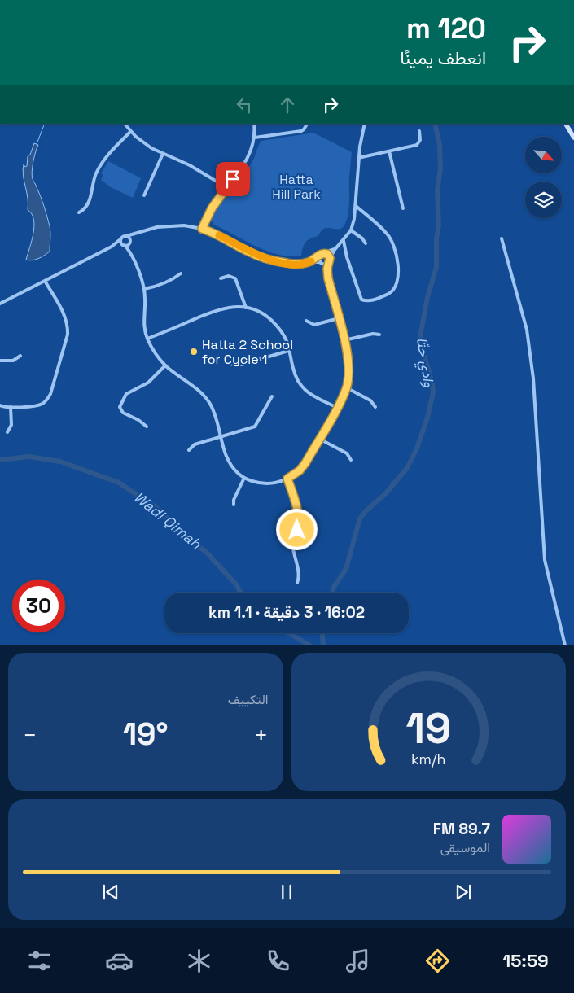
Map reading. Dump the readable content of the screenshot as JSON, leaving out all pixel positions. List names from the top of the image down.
{
  "water": ["وادي حتّا", "Wadi Qimah"],
  "parks": ["Hatta Hill Park"],
  "places": ["Hatta 2 School for Cycle 1"],
  "north": "bottom right",
  "page": {
    "turn": ["120 m", "انعطف يمينًا"],
    "limit": "30",
    "trip": "16:02 · 3 دقيقة · 1.1 km",
    "tile": "التكييف",
    "heat": ["−", "19°", "+"],
    "song": ["89.7 FM", "الموسيقى"],
    "tabs": "15:59",
    "gauge": ["19", "km/h"]
  }
}
